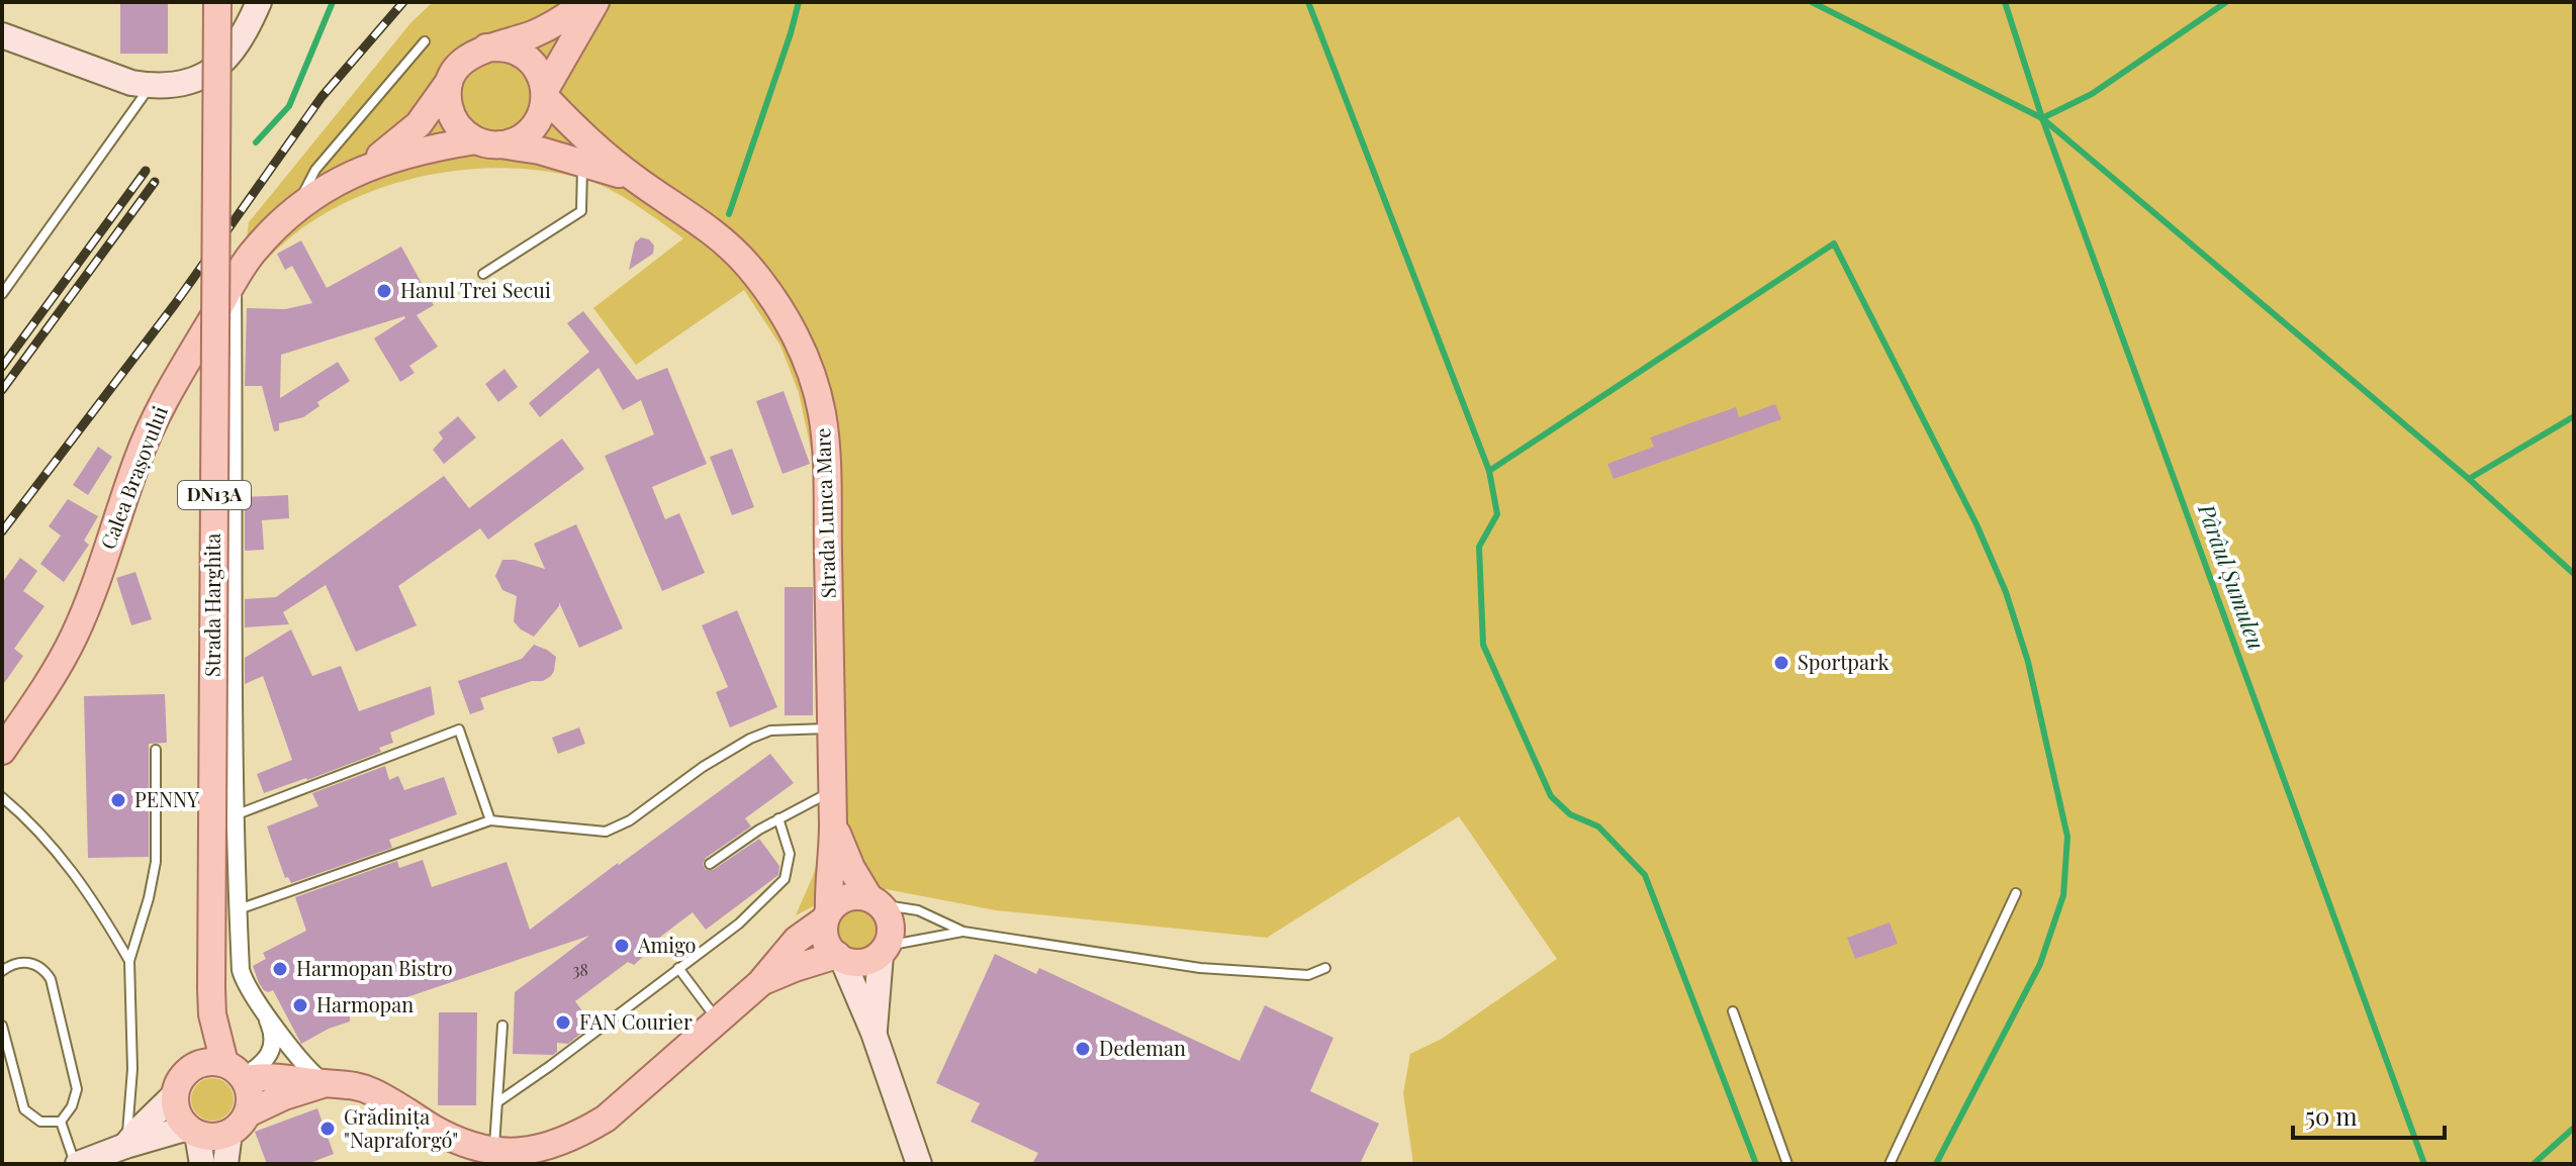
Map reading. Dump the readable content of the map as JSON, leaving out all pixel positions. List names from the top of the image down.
{
  "streets": {
    "main road": [
      "Calea Brașovului",
      "DN13A",
      "Strada Lunca Mare",
      "Strada Harghita"
    ]
  },
  "crossings": [
    ["Calea Brașovului", "Strada Lunca Mare"]
  ],
  "water": ["Pârâul Șumuleu"],
  "places": [
    "Hanul Trei Secui",
    "Sportpark",
    "PENNY",
    "Amigo",
    "Harmopan Bistro",
    "Harmopan",
    "FAN Courier",
    "Dedeman",
    "Grădinița \"Napraforgó\""
  ],
  "house_numbers": ["38"],
  "scale_bar": "50 m"
}
